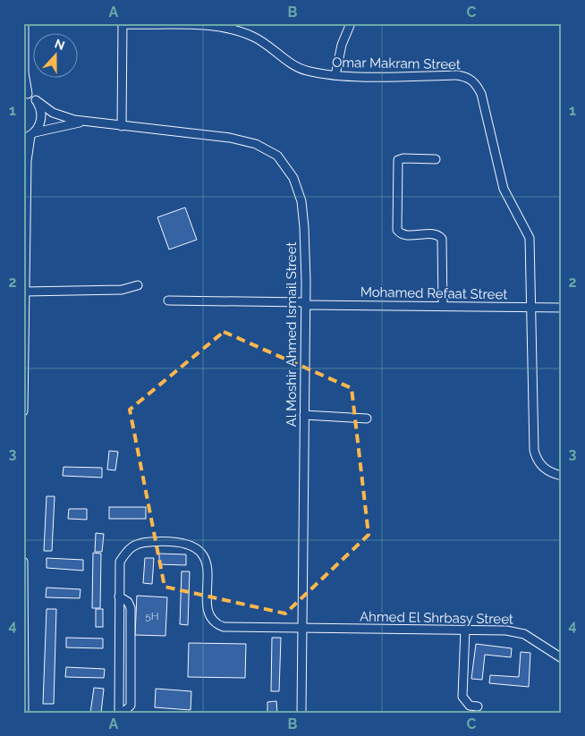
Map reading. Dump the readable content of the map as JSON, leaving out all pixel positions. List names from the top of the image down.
{
  "streets": {
    "street": [
      "Omar Makram Street",
      "Mohamed Refaat Street",
      "Al Moshir Ahmed Ismail Street",
      "Ahmed El Shrbasy Street"
    ]
  },
  "crossings": [
    ["Omar Makram Street", "Mohamed Refaat Street"],
    ["Mohamed Refaat Street", "Al Moshir Ahmed Ismail Street"],
    ["Al Moshir Ahmed Ismail Street", "Ahmed El Shrbasy Street"]
  ],
  "house_numbers": ["5H"],
  "north": "top",
  "grid": {
    "columns": ["A", "B", "C"],
    "rows": [
      "1",
      "2",
      "3",
      "4"
    ]
  }
}
